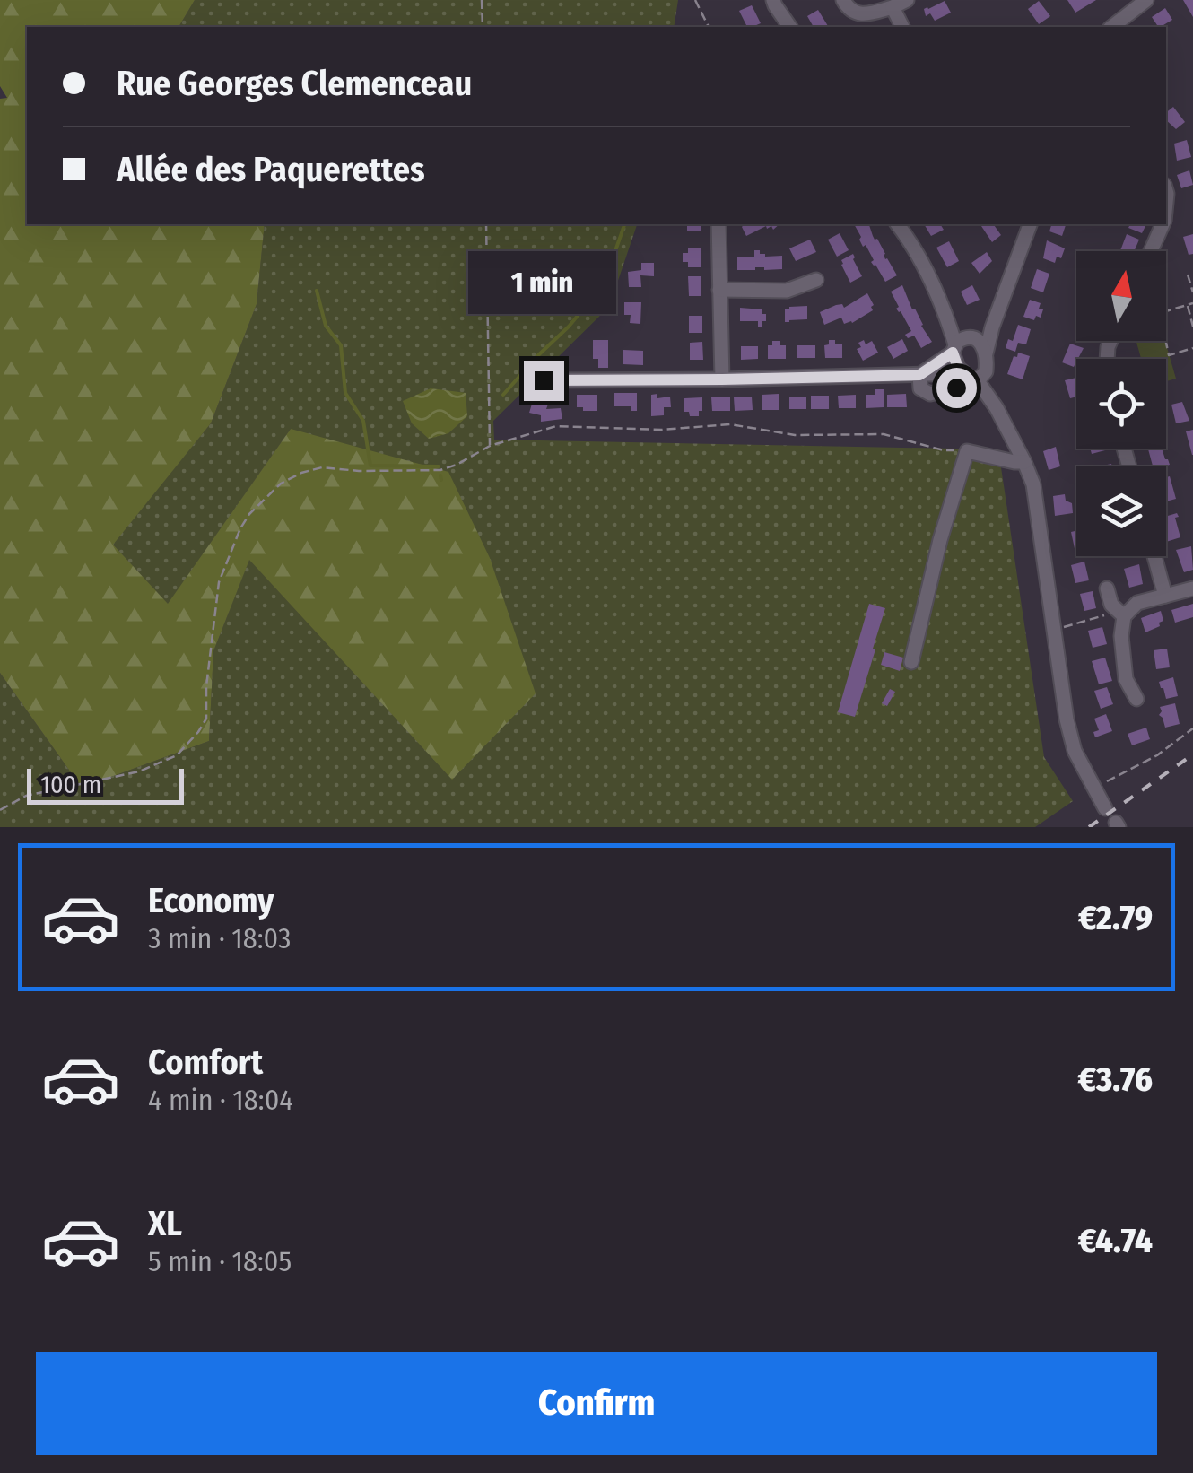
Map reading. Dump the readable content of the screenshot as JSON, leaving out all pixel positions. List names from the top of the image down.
{
  "scale_bar": "100 m",
  "north": "top",
  "page": {
    "banner": ["Rue Georges Clemenceau", "Allée des Paquerettes"],
    "bubble": "1 min",
    "scale": "100 m",
    "list": [
      {
        "name": "Economy",
        "note": "3 min · 18:03",
        "value": "€2.79"
      },
      {
        "name": "Comfort",
        "note": "4 min · 18:04",
        "value": "€3.76"
      },
      {
        "name": "XL",
        "note": "5 min · 18:05",
        "value": "€4.74"
      }
    ],
    "buttons": "Confirm"
  }
}
